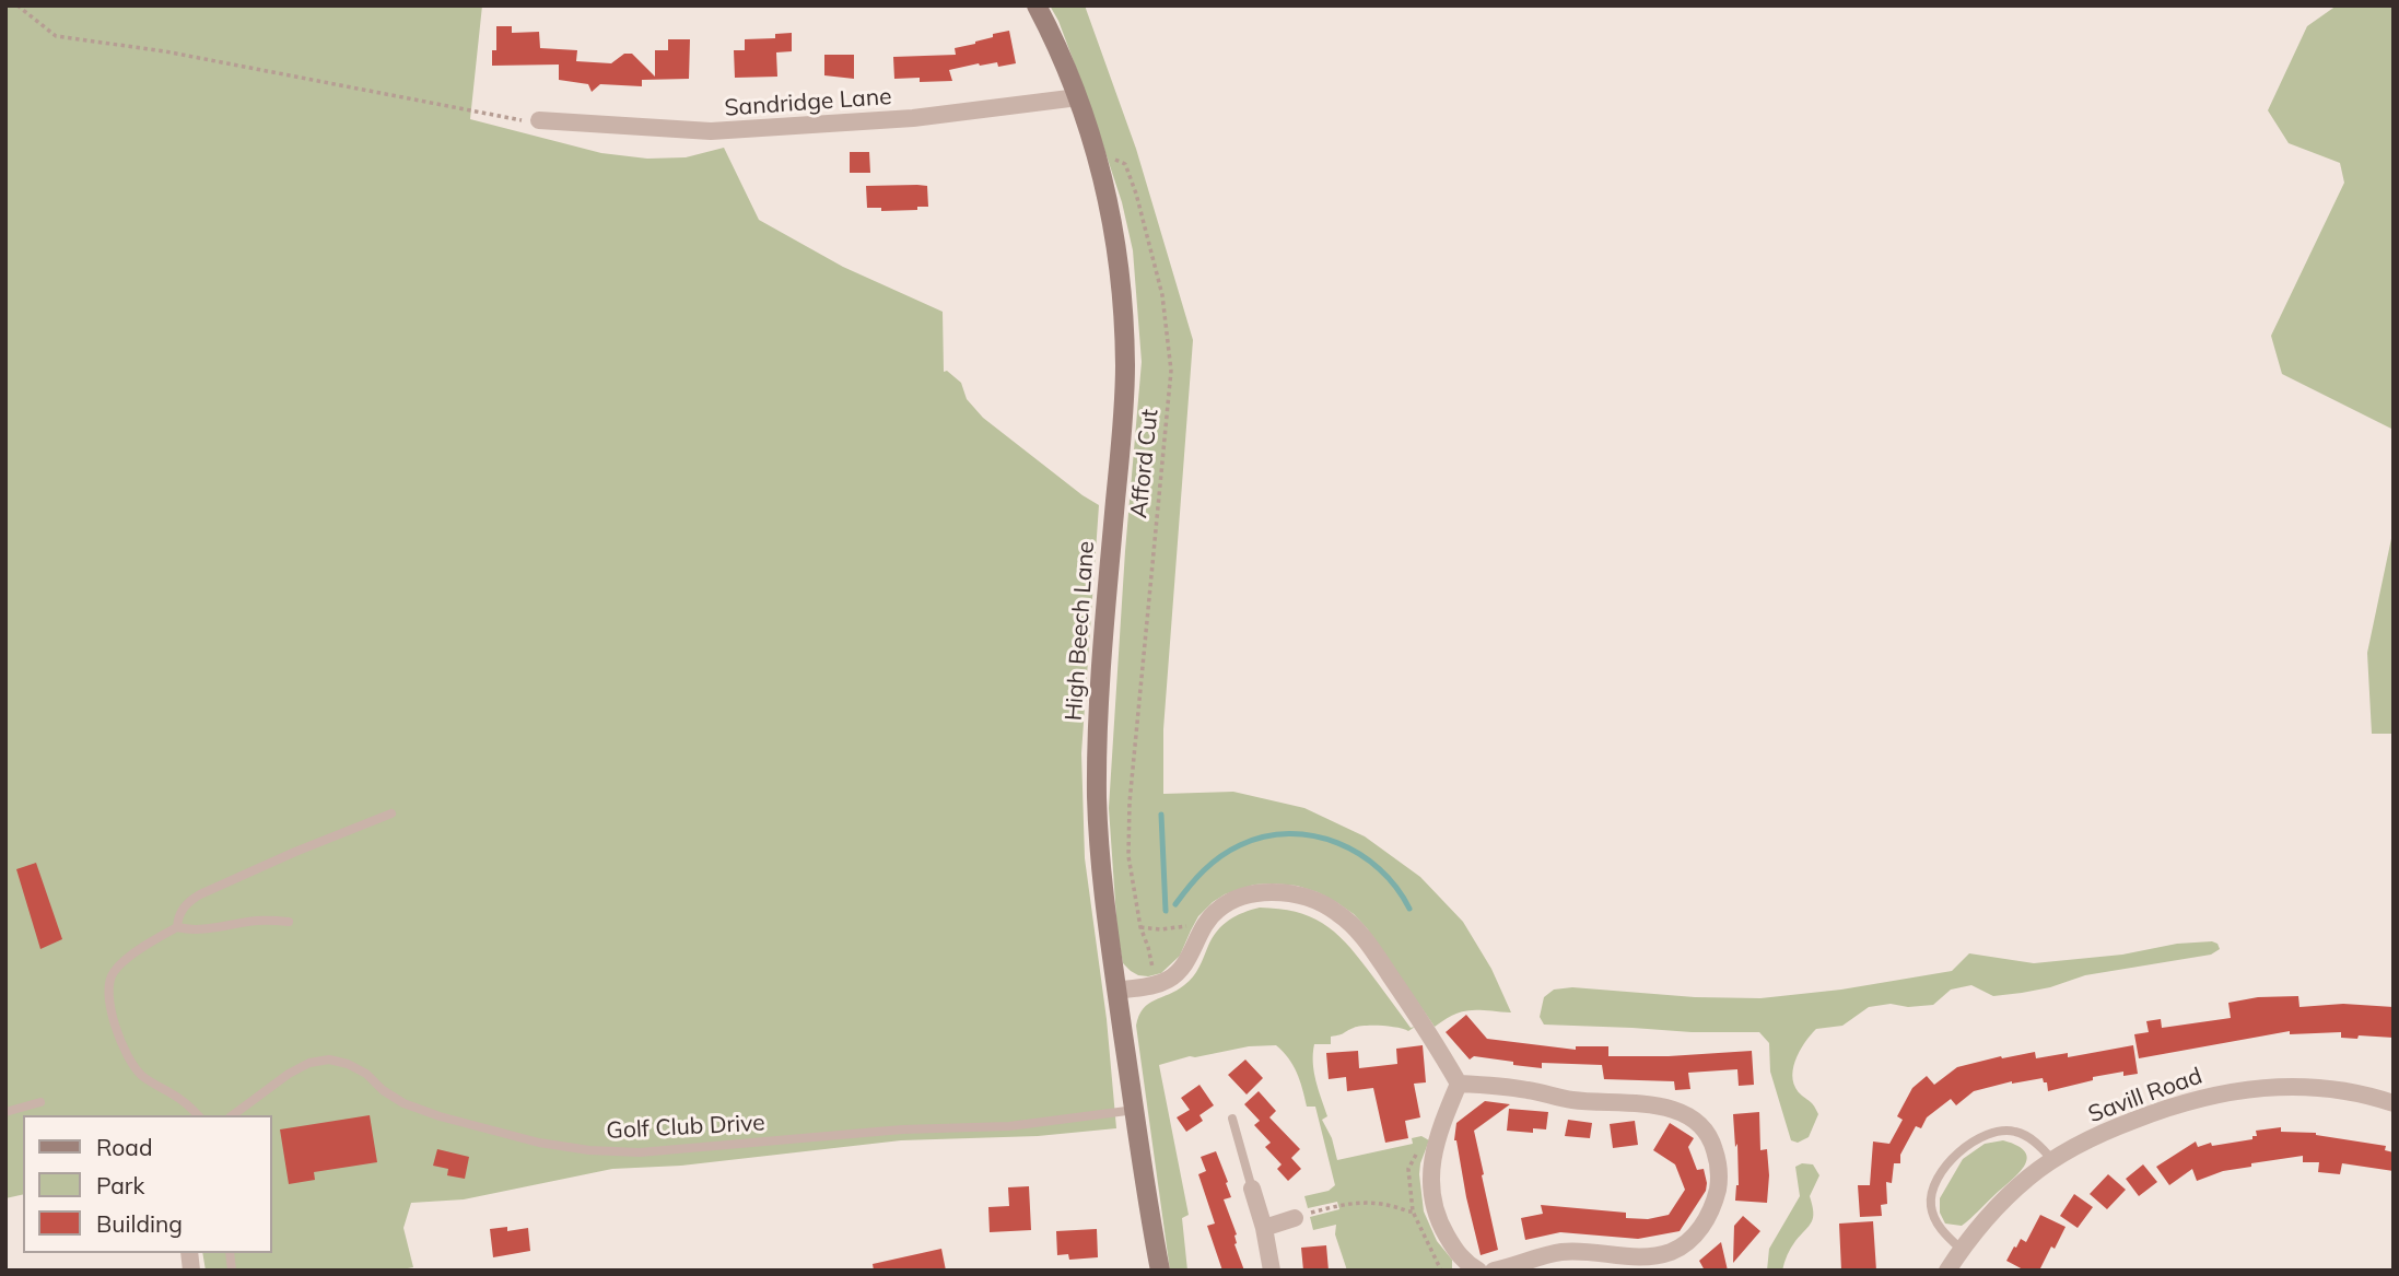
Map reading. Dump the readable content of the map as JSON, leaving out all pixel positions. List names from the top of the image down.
{
  "streets": {
    "street": ["Sandridge Lane", "High Beech Lane", "Savill Road"],
    "lane": ["Golf Club Drive"],
    "path": ["Afford Cut"]
  },
  "crossings": [
    ["Sandridge Lane", "High Beech Lane"],
    ["Afford Cut", "High Beech Lane"],
    ["High Beech Lane", "Golf Club Drive"]
  ],
  "legend": ["Road", "Park", "Building"]
}
